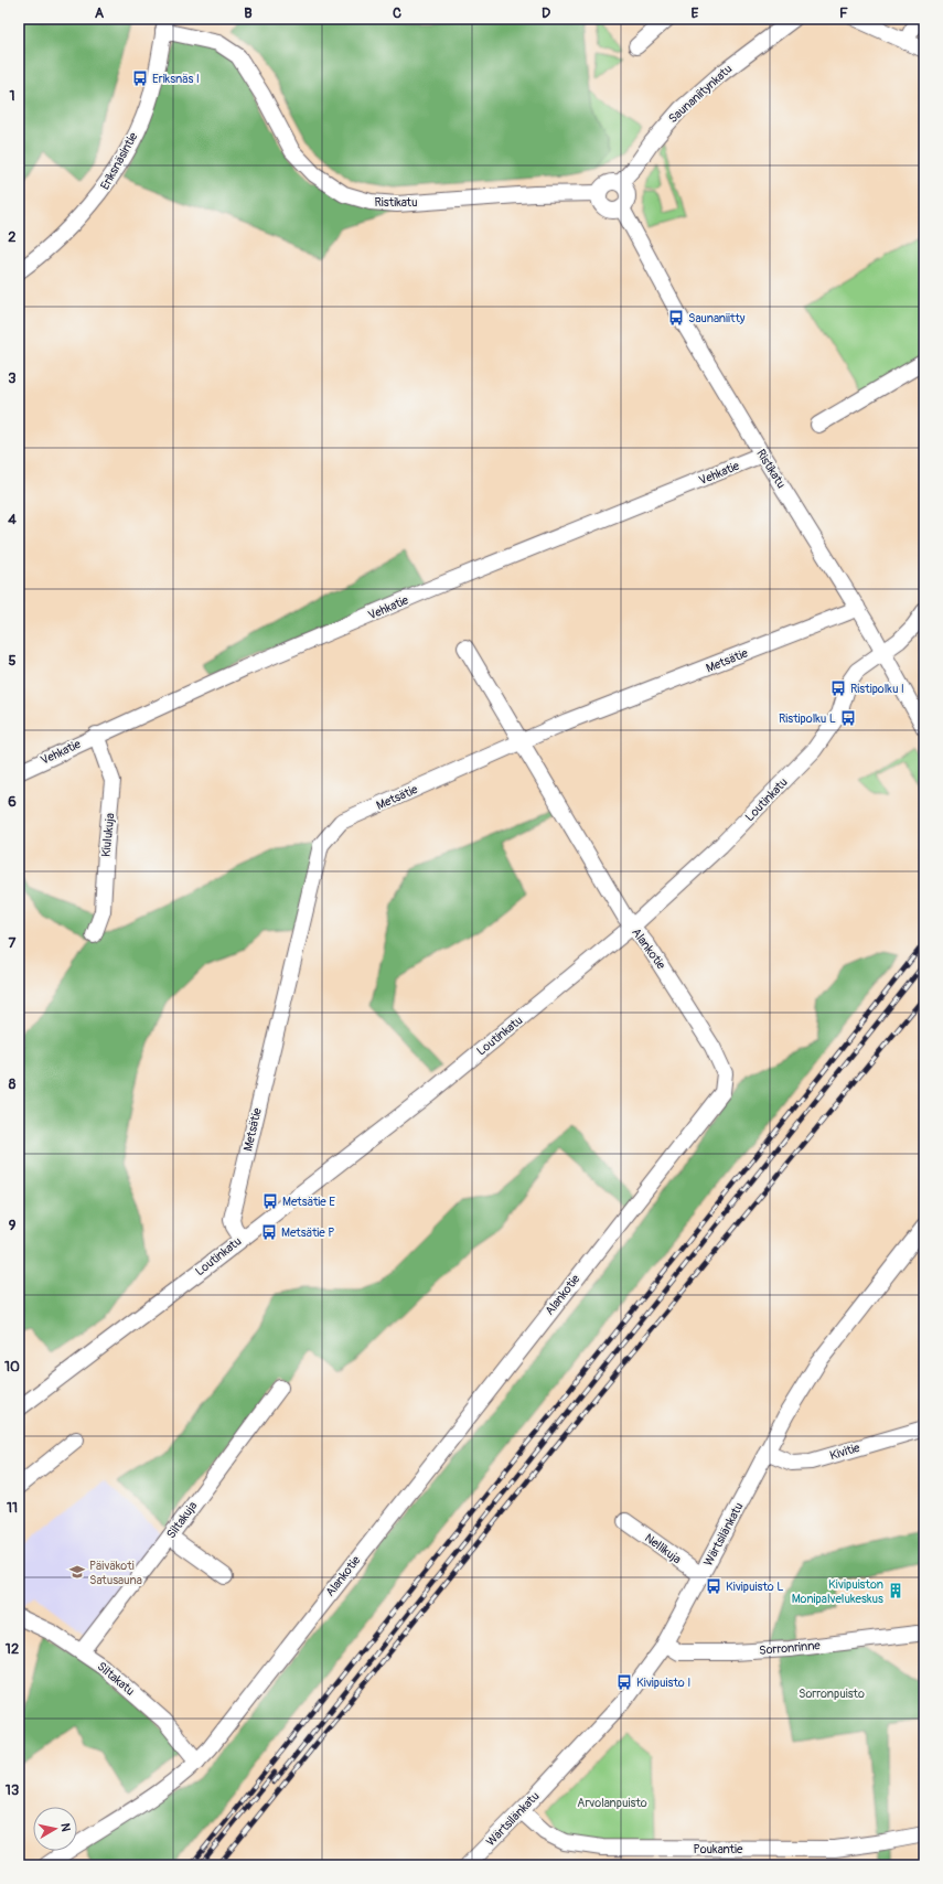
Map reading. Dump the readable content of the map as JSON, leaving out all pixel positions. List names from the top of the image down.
{
  "streets": {
    "street": [
      "Saunaniitynkatu",
      "Eriksnäsintie",
      "Ristikatu",
      "Vehkatie",
      "Metsätie",
      "Loutinkatu",
      "Kiulukuja",
      "Alankotie",
      "Kivitie",
      "Siltakuja",
      "Wärtsilänkatu",
      "Nellikuja",
      "Sorronrinne",
      "Siltakatu",
      "Poukantie"
    ]
  },
  "crossings": [
    ["Saunaniitynkatu", "Ristikatu"],
    ["Eriksnäsintie", "Ristikatu"],
    ["Ristikatu", "Vehkatie"],
    ["Ristikatu", "Metsätie"],
    ["Ristikatu", "Loutinkatu"],
    ["Vehkatie", "Kiulukuja"],
    ["Metsätie", "Loutinkatu"],
    ["Metsätie", "Alankotie"],
    ["Loutinkatu", "Alankotie"],
    ["Alankotie", "Siltakatu"],
    ["Kivitie", "Wärtsilänkatu"],
    ["Siltakuja", "Siltakatu"],
    ["Wärtsilänkatu", "Nellikuja"],
    ["Wärtsilänkatu", "Sorronrinne"],
    ["Wärtsilänkatu", "Poukantie"]
  ],
  "parks": ["Sorronpuisto", "Arvolanpuisto"],
  "places": {
    "bus stop": [
      "Eriksnäs I",
      "Saunaniitty",
      "Ristipolku I",
      "Ristipolku L",
      "Metsätie E",
      "Metsätie P",
      "Kivipuisto L",
      "Kivipuisto I"
    ],
    "school or university": ["Päiväkoti Satusauna"],
    "building": ["Kivipuiston Monipalvelukeskus"]
  },
  "north": "right",
  "grid": {
    "columns": [
      "A",
      "B",
      "C",
      "D",
      "E",
      "F"
    ],
    "rows": [
      "1",
      "2",
      "3",
      "4",
      "5",
      "6",
      "7",
      "8",
      "9",
      "10",
      "11",
      "12",
      "13"
    ]
  }
}
